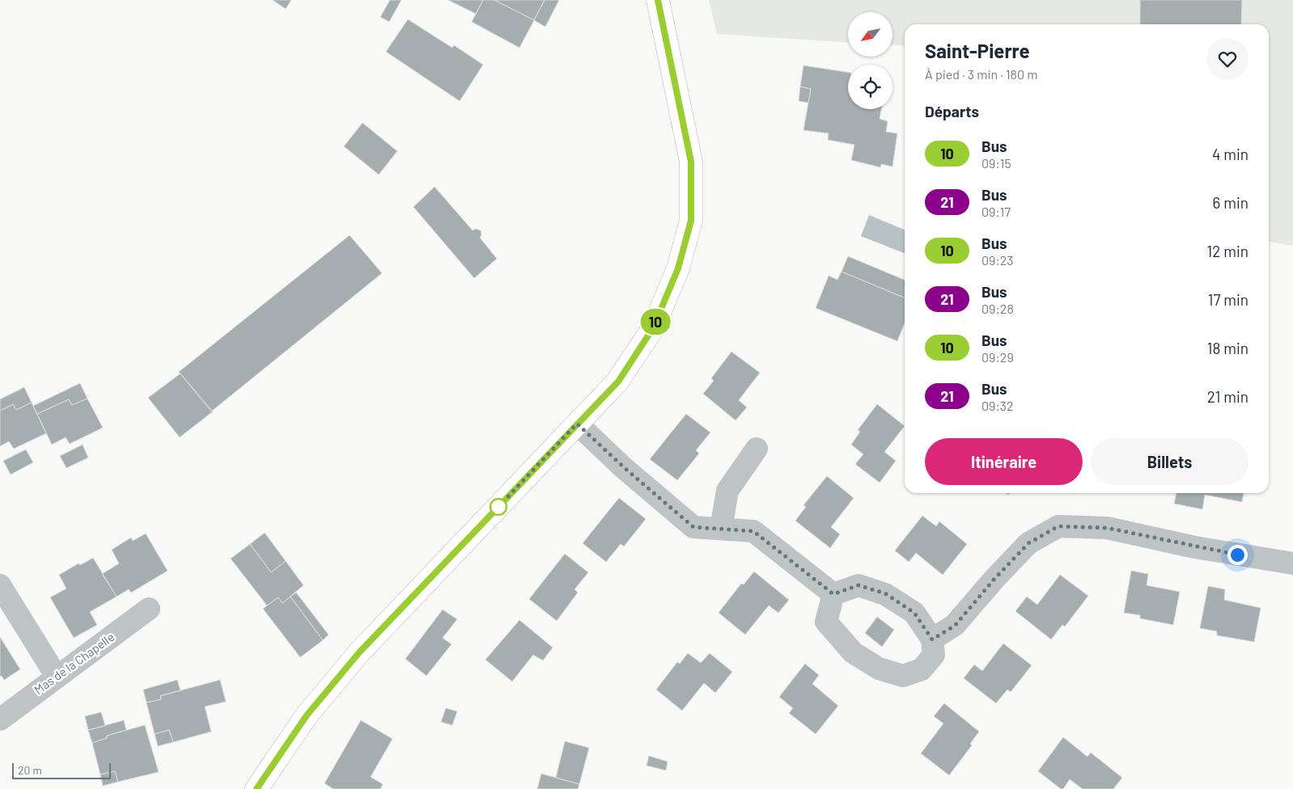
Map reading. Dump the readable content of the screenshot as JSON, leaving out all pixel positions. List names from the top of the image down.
{
  "streets": {
    "street": ["Mas de la Chapelle"]
  },
  "lines": ["bus line 10"],
  "scale_bar": "20 m",
  "north": "bottom left",
  "page": {
    "on_map": "10",
    "heading": [
      ["Saint-Pierre", "À pied · 3 min · 180 m"],
      "Départs"
    ],
    "list": [
      {
        "mark": "10",
        "name": "Bus",
        "note": "09:15",
        "value": "4 min"
      },
      {
        "mark": "21",
        "name": "Bus",
        "note": "09:17",
        "value": "6 min"
      },
      {
        "mark": "10",
        "name": "Bus",
        "note": "09:23",
        "value": "12 min"
      },
      {
        "mark": "21",
        "name": "Bus",
        "note": "09:28",
        "value": "17 min"
      },
      {
        "mark": "10",
        "name": "Bus",
        "note": "09:29",
        "value": "18 min"
      },
      {
        "mark": "21",
        "name": "Bus",
        "note": "09:32",
        "value": "21 min"
      }
    ],
    "buttons": ["Itinéraire", "Billets"],
    "scale": "20 m"
  }
}
